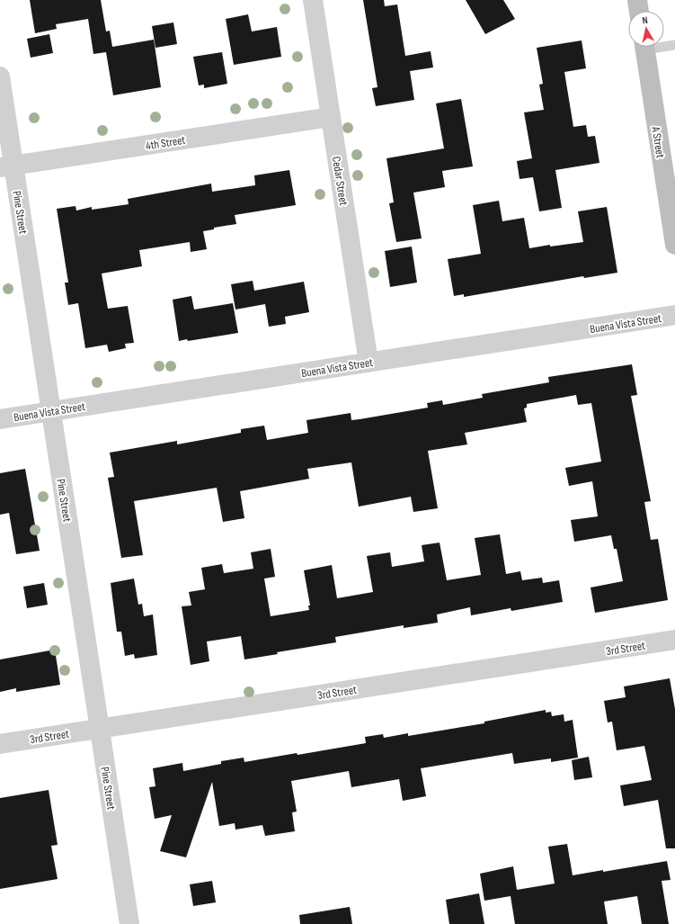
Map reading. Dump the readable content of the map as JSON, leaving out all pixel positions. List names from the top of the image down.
{
  "streets": {
    "street": [
      "4th Street",
      "A Street",
      "Cedar Street",
      "Pine Street",
      "Buena Vista Street",
      "3rd Street"
    ]
  },
  "crossings": [
    ["4th Street", "Cedar Street"],
    ["4th Street", "Pine Street"],
    ["Cedar Street", "Buena Vista Street"],
    ["Pine Street", "Buena Vista Street"],
    ["Pine Street", "3rd Street"]
  ],
  "north": "top"
}
